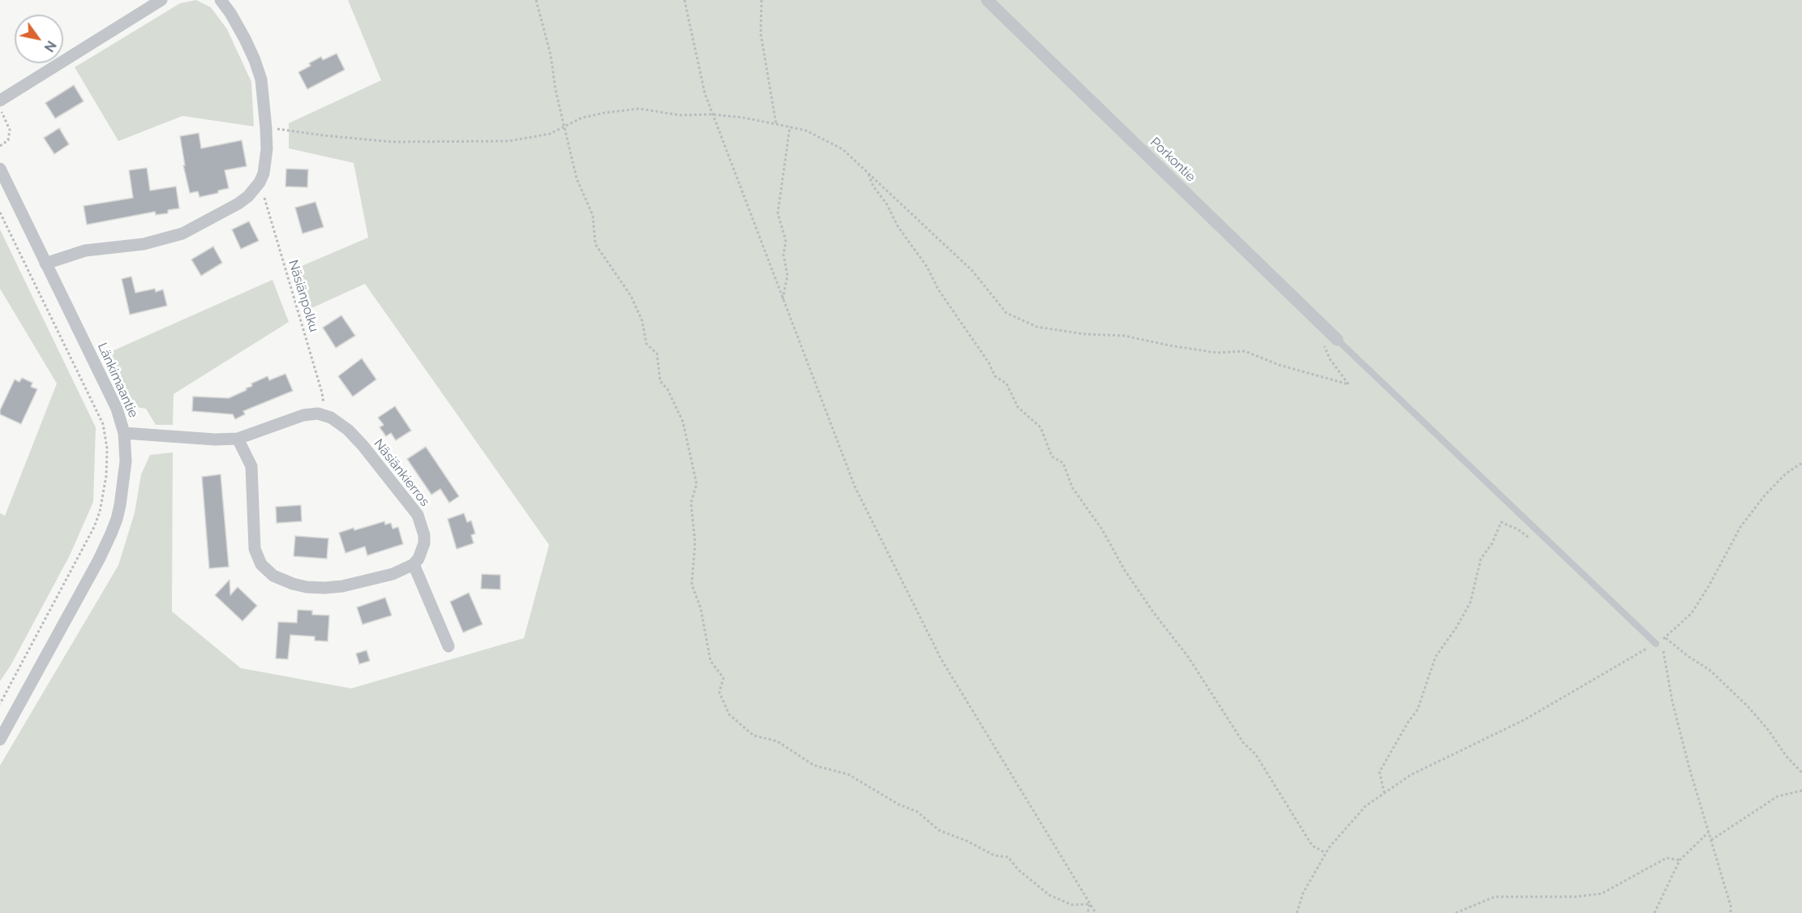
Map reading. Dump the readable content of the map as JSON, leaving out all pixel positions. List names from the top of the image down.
{
  "streets": {
    "street": ["Porkontie", "Länkimaantie", "Näsiänkierros"],
    "path": ["Näsiänpolku"]
  },
  "crossings": [
    ["Näsiänpolku", "Näsiänkierros"]
  ],
  "north": "bottom right"
}
